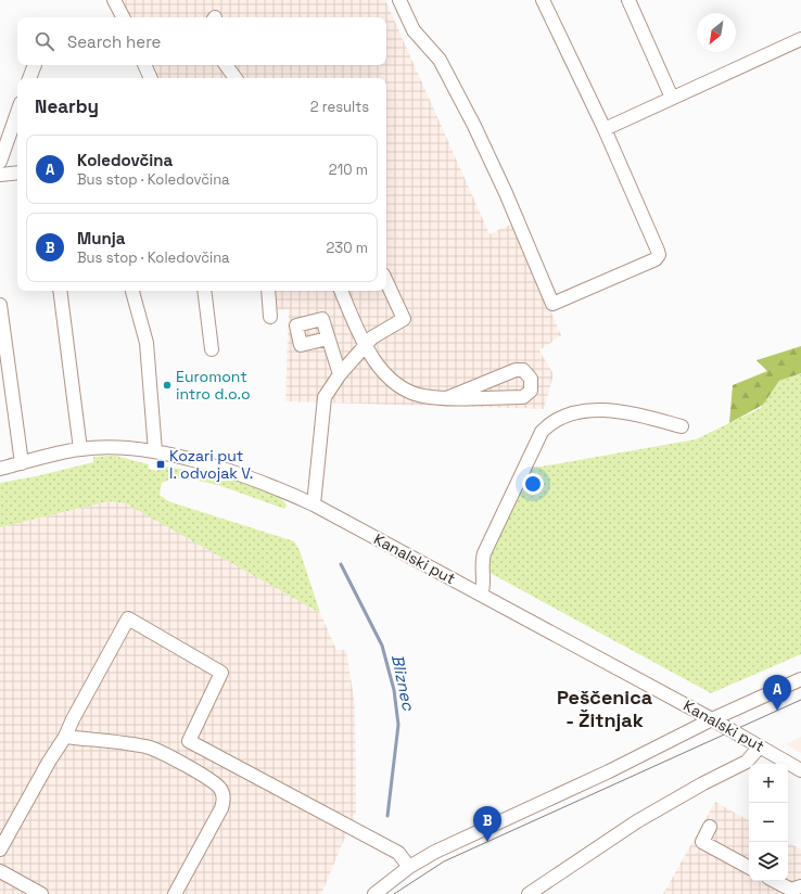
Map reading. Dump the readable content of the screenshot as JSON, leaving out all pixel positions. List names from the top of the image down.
{
  "streets": {
    "street": ["Kanalski put"]
  },
  "districts": ["Peščenica - Žitnjak"],
  "water": ["Bliznec"],
  "places": {
    "other": ["Euromont intro d.o.o"],
    "transit": ["Kozari put I. odvojak V."]
  },
  "north": "bottom left",
  "page": {
    "search": "Search here",
    "heading": ["Nearby", "2 results"],
    "list": [
      {
        "mark": "A",
        "name": "Koledovčina",
        "note": "Bus stop · Koledovčina",
        "value": "210 m"
      },
      {
        "mark": "B",
        "name": "Munja",
        "note": "Bus stop · Koledovčina",
        "value": "230 m"
      }
    ],
    "pins": ["A", "B"],
    "map_buttons": ["+", "−"]
  }
}
